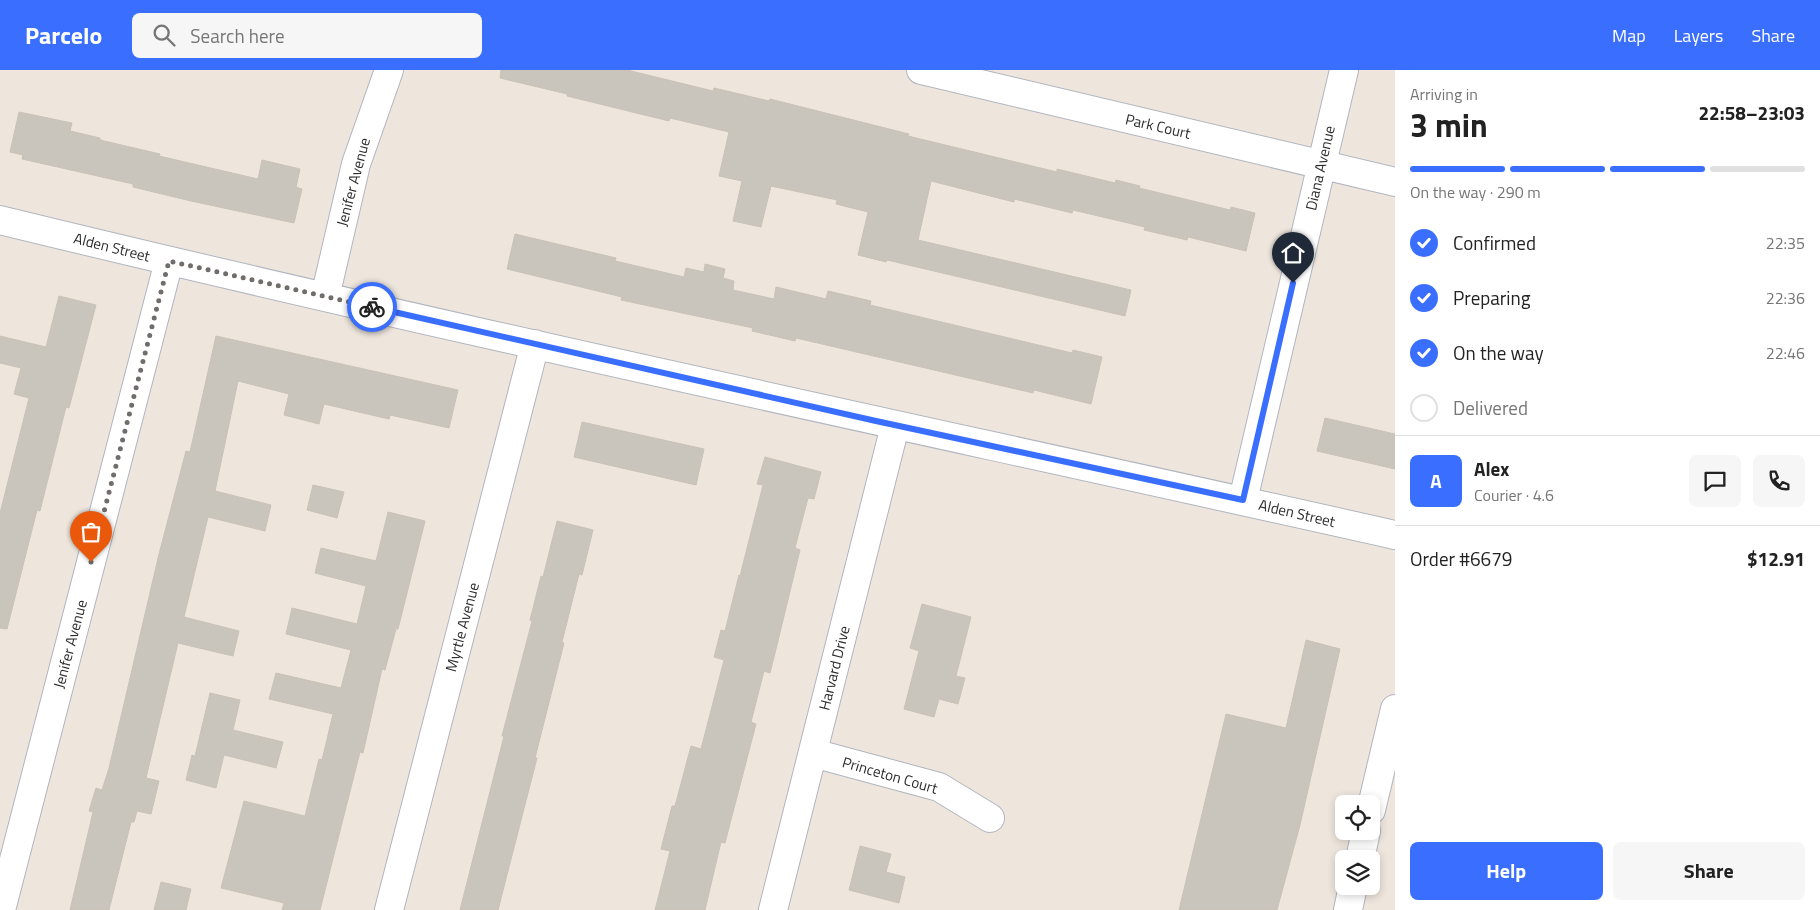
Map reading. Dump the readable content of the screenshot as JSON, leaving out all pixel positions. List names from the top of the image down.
{
  "streets": {
    "street": [
      "Park Court",
      "Diana Avenue",
      "Jenifer Avenue",
      "Alden Street",
      "Myrtle Avenue",
      "Harvard Drive",
      "Princeton Court"
    ]
  },
  "crossings": [
    ["Park Court", "Diana Avenue"],
    ["Diana Avenue", "Alden Street"],
    ["Jenifer Avenue", "Alden Street"],
    ["Alden Street", "Myrtle Avenue"],
    ["Alden Street", "Harvard Drive"],
    ["Harvard Drive", "Princeton Court"]
  ],
  "page": {
    "header": "Parcelo",
    "search": "Search here",
    "nav": ["Map", "Layers", "Share"],
    "heading": ["3 min", "Arriving in", "22:58–23:03"],
    "panel": [
      "Alex",
      "Courier · 4.6",
      "Order #6679",
      "$12.91"
    ],
    "bar": "On the way · 290 m",
    "list": [
      ["Confirmed", "22:35"],
      ["Preparing", "22:36"],
      ["On the way", "22:46"],
      "Delivered"
    ],
    "round": "A",
    "buttons": ["Help", "Share"]
  }
}
